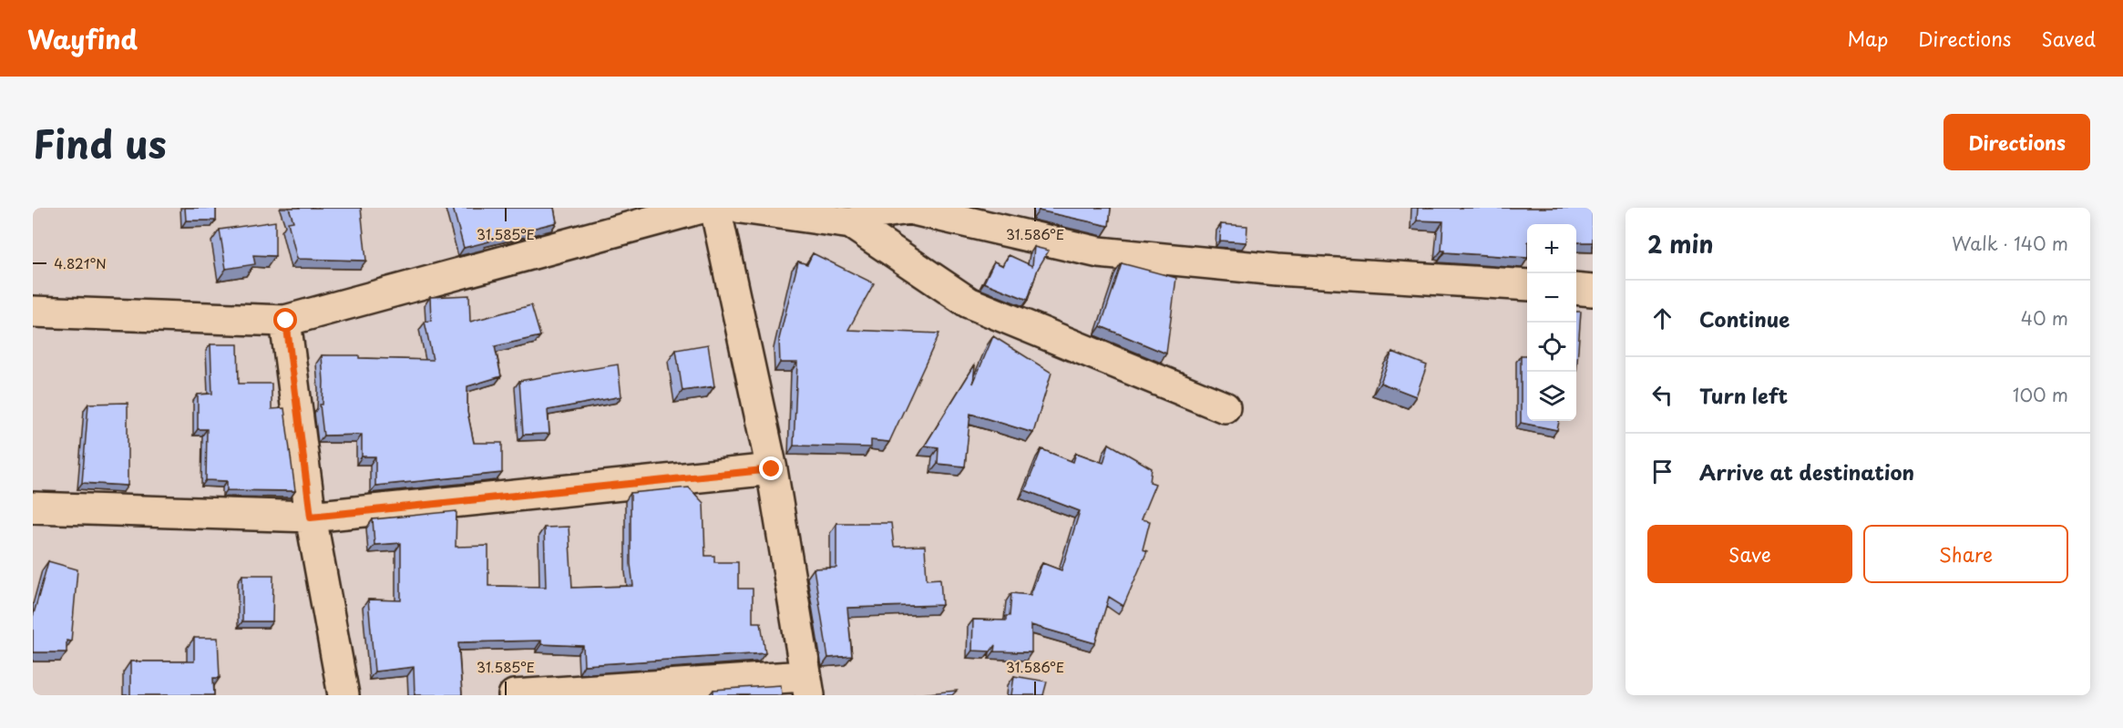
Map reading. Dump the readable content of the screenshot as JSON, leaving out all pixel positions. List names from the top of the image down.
{
  "page": {
    "header": "Wayfind",
    "nav": ["Map", "Directions", "Saved"],
    "title": "Find us",
    "buttons": [
      "Directions",
      ["Save", "Share"]
    ],
    "heading": ["2 min", "Walk · 140 m"],
    "map_buttons": ["+", "−"],
    "list": [
      ["Continue", "40 m"],
      ["Turn left", "100 m"],
      "Arrive at destination"
    ]
  },
  "coordinates": ["31.585°E", "31.586°E", "4.821°N"]
}
